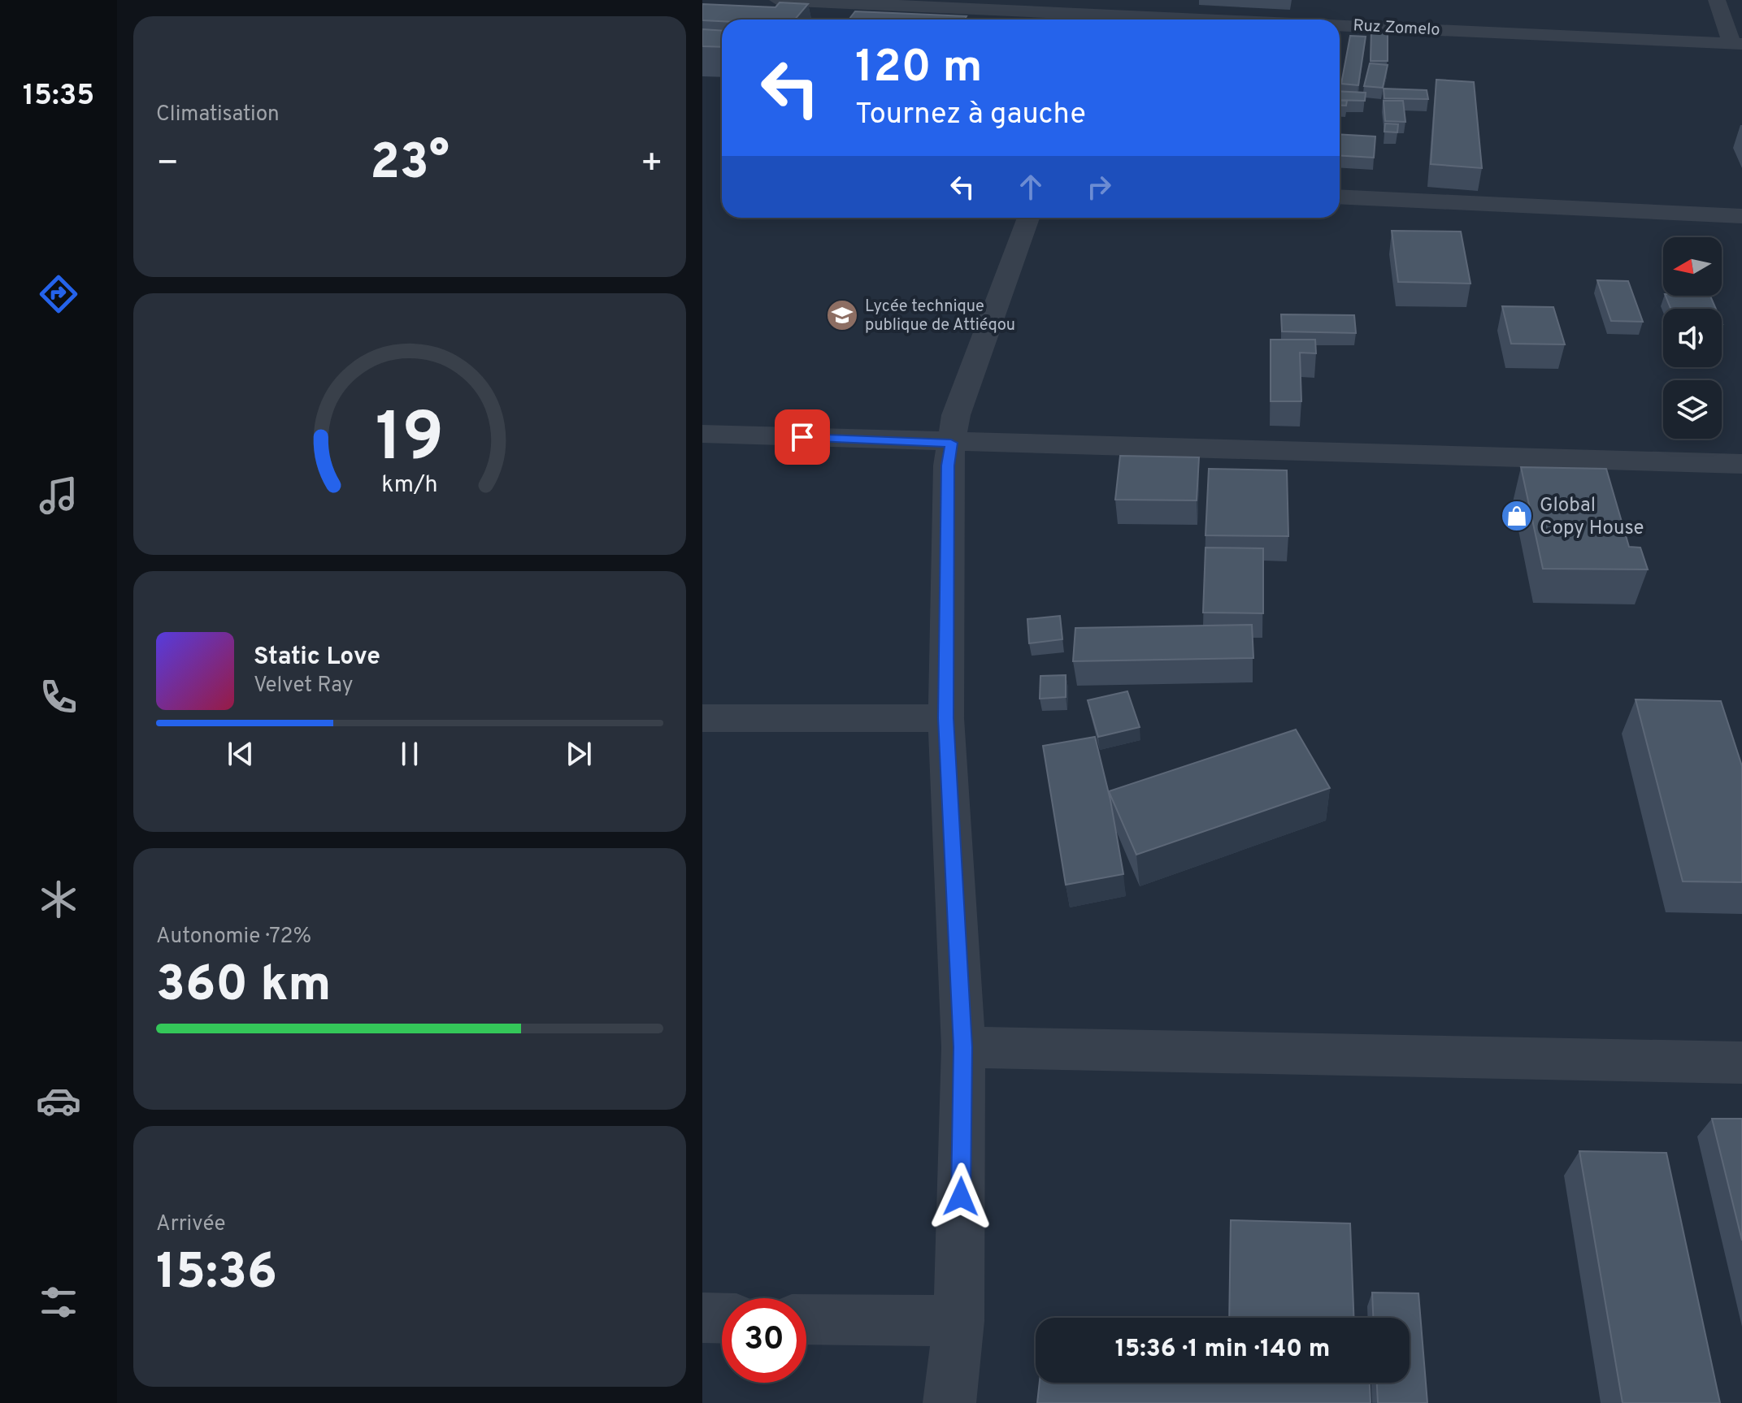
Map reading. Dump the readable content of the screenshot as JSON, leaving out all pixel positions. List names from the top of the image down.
{
  "streets": {
    "street": ["Ruz Zomelo"]
  },
  "places": {
    "school or university": ["Lycée technique publique de Attiéqou"],
    "shop": ["Global Copy House"]
  },
  "north": "left",
  "page": {
    "tabs": "15:35",
    "tile": [
      "Climatisation",
      ["Autonomie · 72%", "360 km"],
      ["Arrivée", "15:36"]
    ],
    "turn": ["120 m", "Tournez à gauche"],
    "heat": ["−", "23°", "+"],
    "song": ["Static Love", "Velvet Ray"],
    "limit": "30",
    "trip": "15:36 · 1 min · 140 m",
    "gauge": ["19", "km/h"]
  }
}
